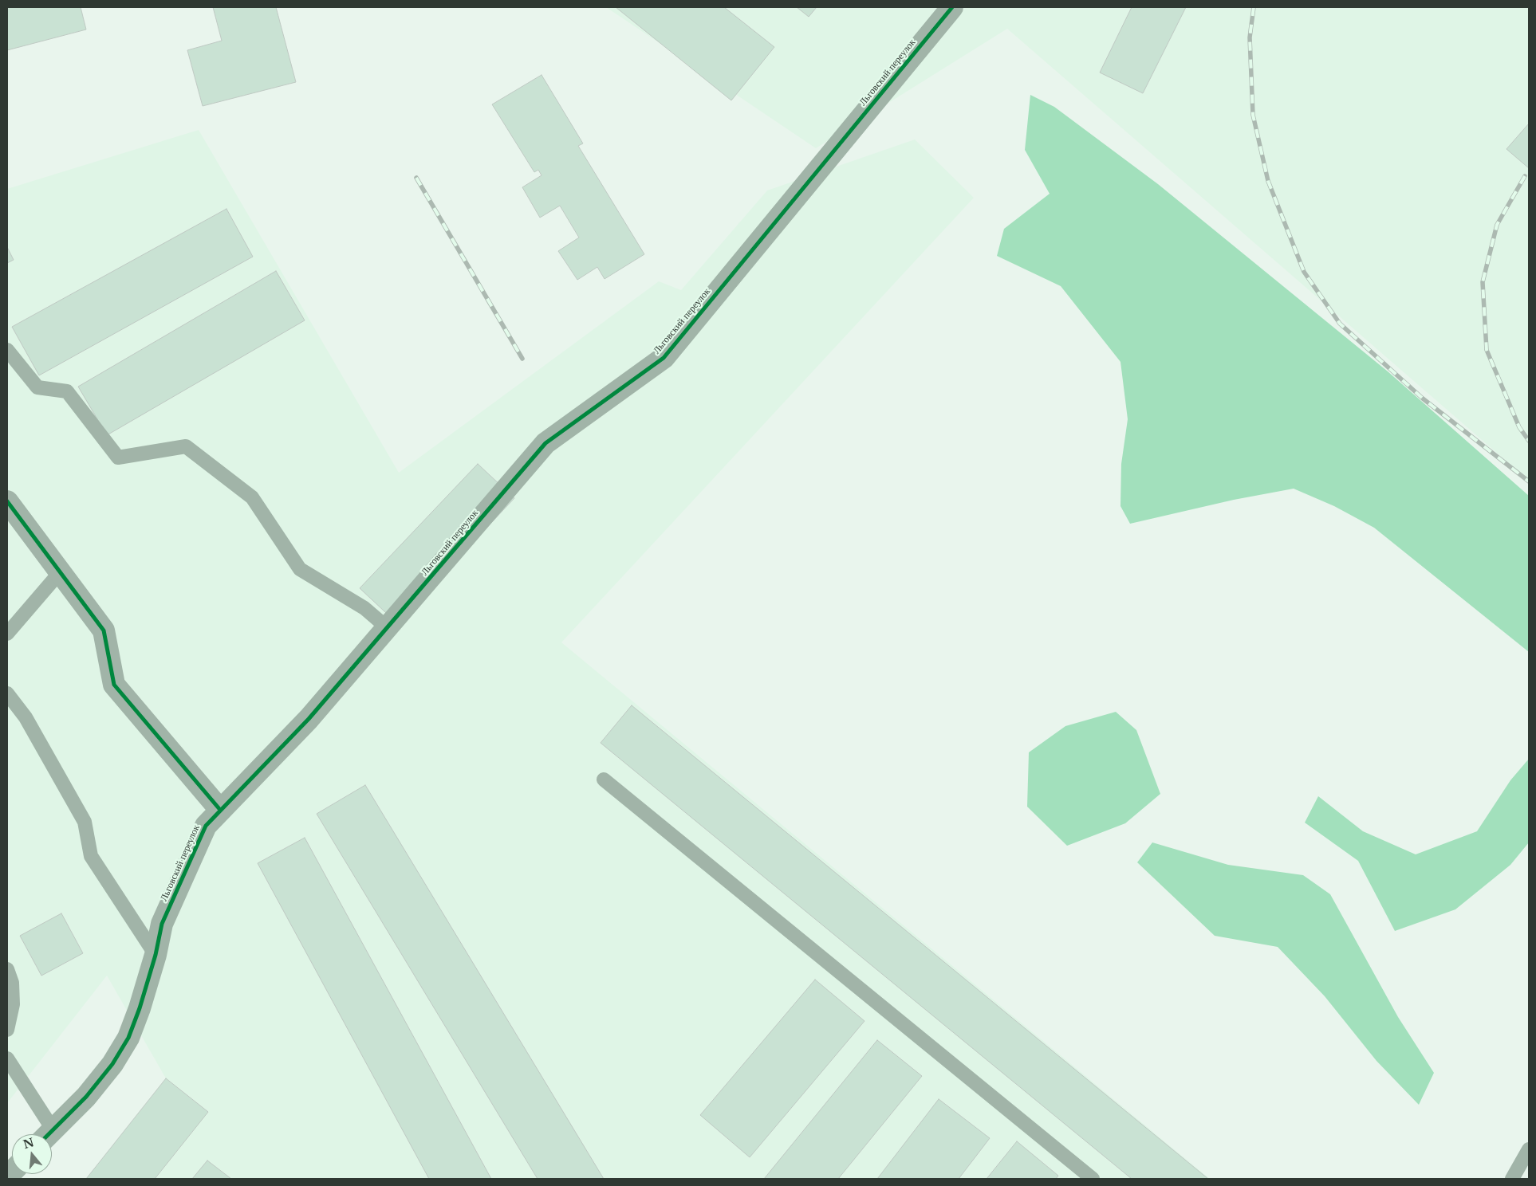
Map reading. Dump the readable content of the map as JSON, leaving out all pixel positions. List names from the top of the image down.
{
  "streets": {
    "street": ["Льговский переулок"]
  },
  "north": "top"
}
